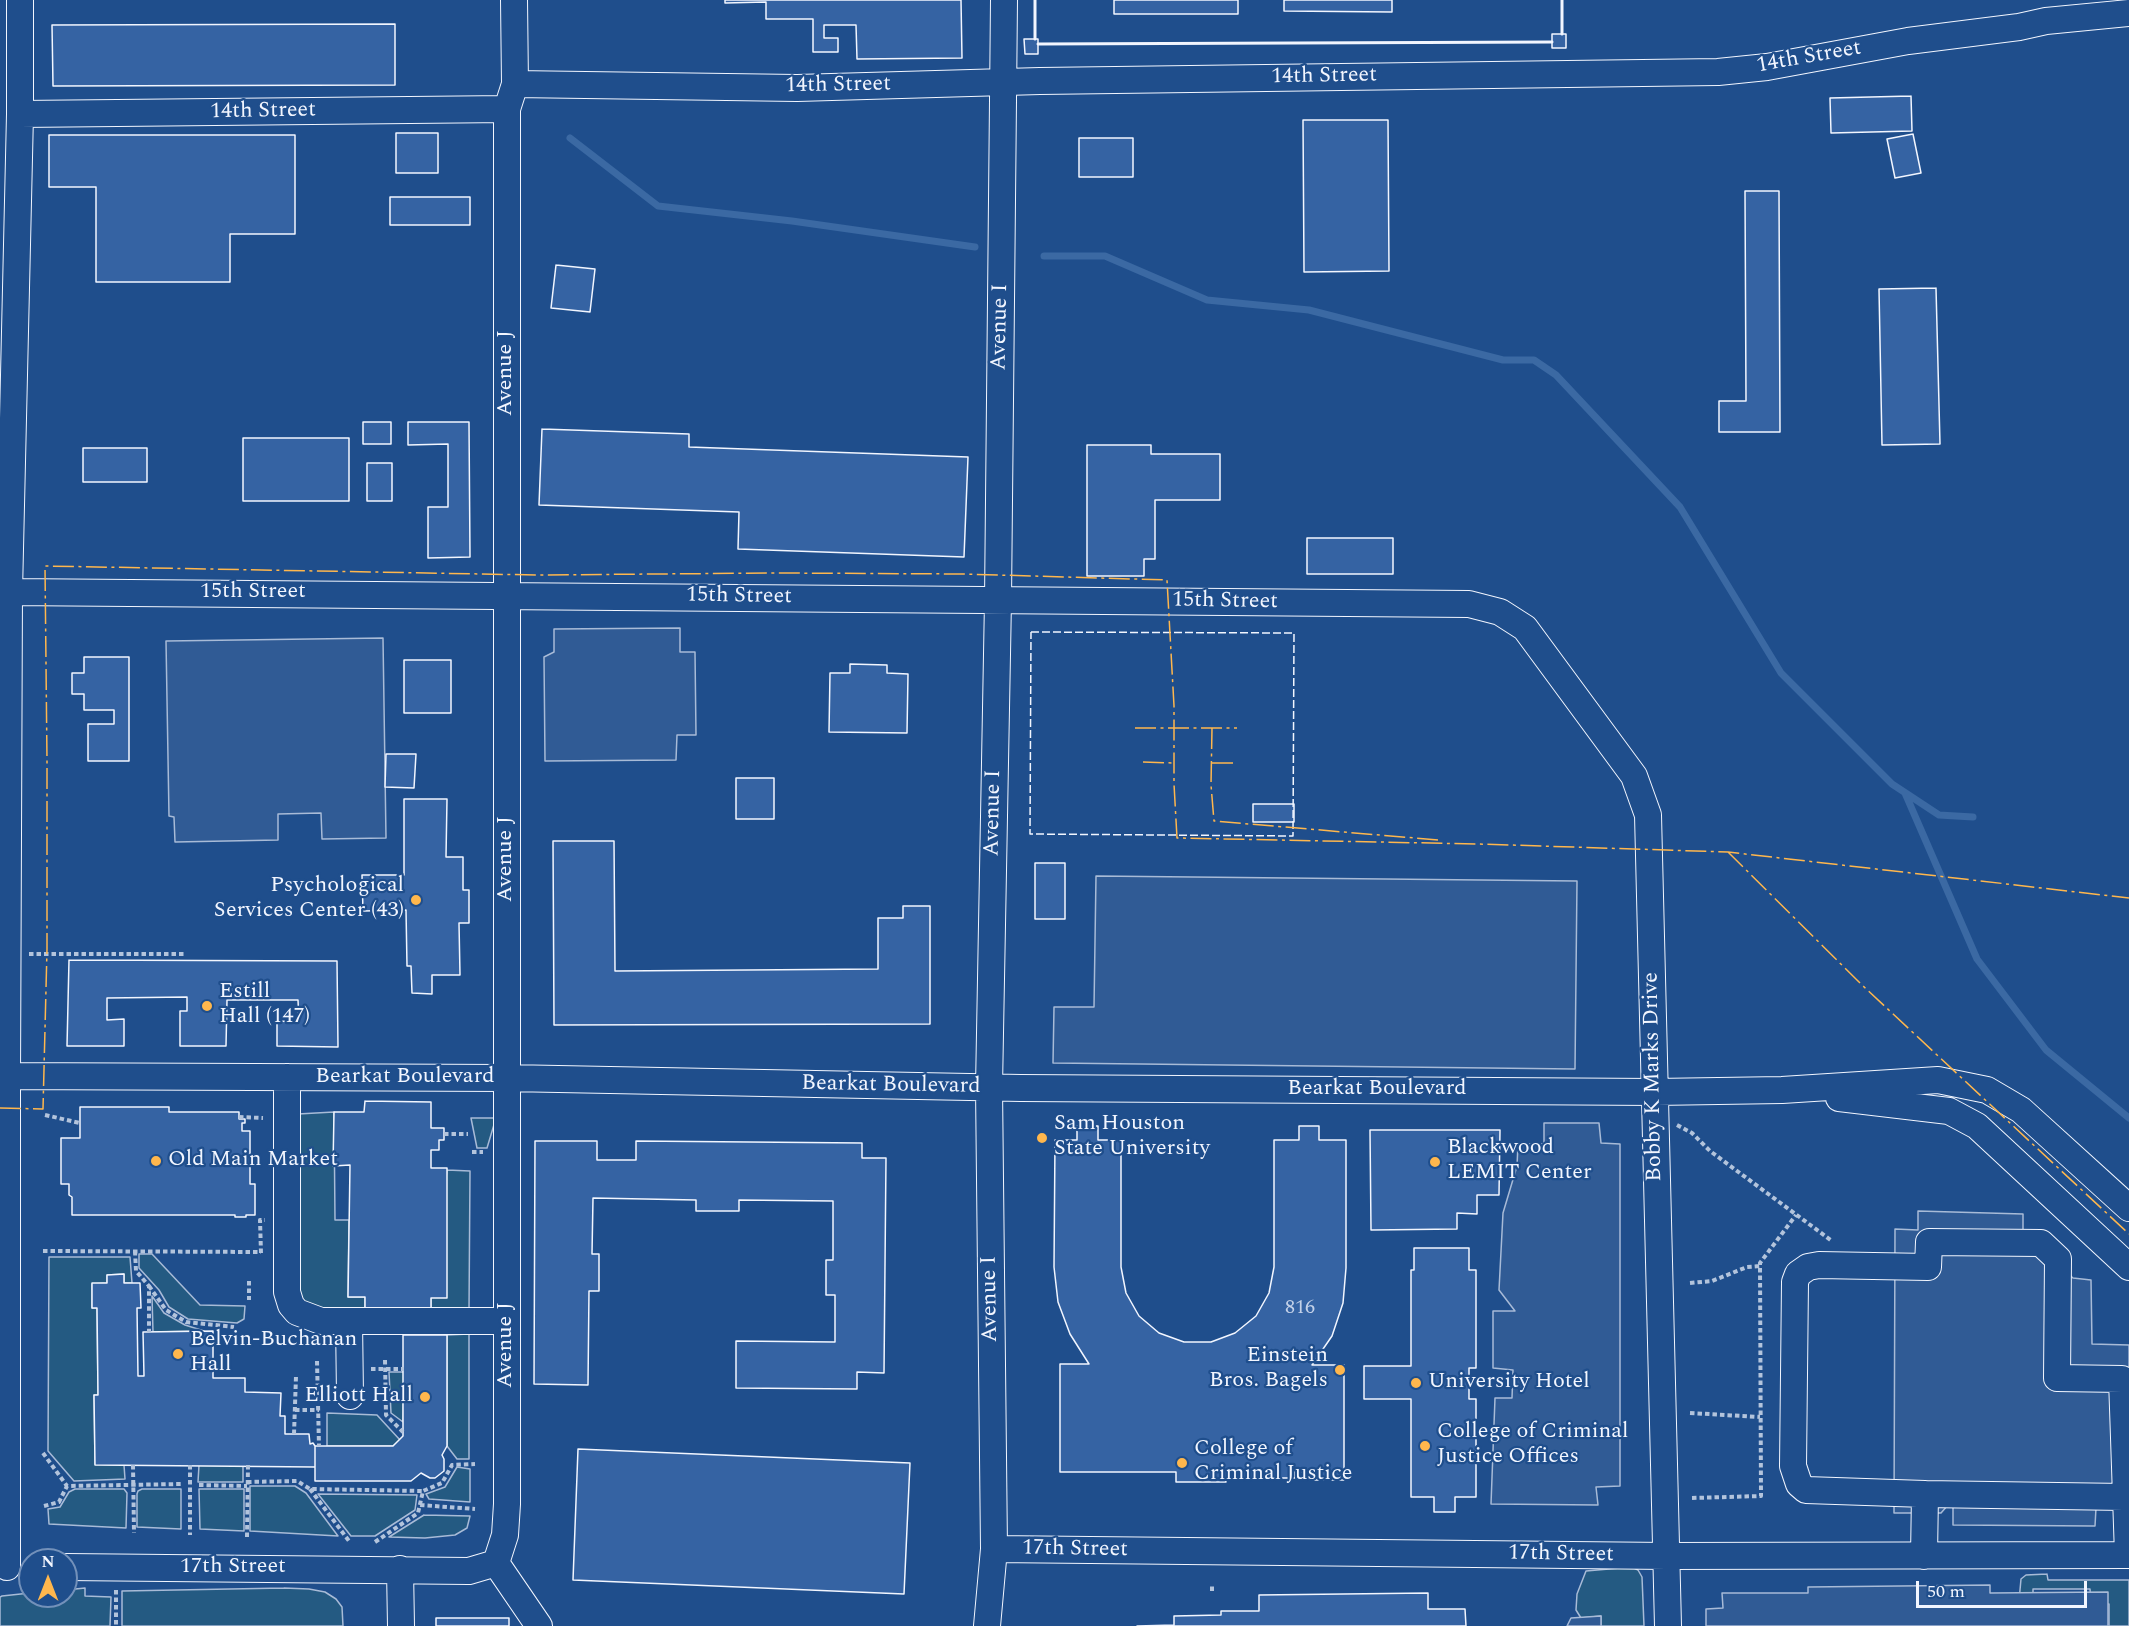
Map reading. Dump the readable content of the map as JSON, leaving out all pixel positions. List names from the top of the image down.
{
  "streets": {
    "street": [
      "14th Street",
      "Avenue I",
      "Avenue J",
      "15th Street",
      "Bobby K Marks Drive",
      "Bearkat Boulevard",
      "17th Street"
    ]
  },
  "crossings": [
    ["14th Street", "Avenue I"],
    ["14th Street", "Avenue J"],
    ["Avenue I", "15th Street"],
    ["Avenue I", "Bearkat Boulevard"],
    ["Avenue I", "17th Street"],
    ["Avenue J", "15th Street"],
    ["Avenue J", "Bearkat Boulevard"],
    ["15th Street", "Bobby K Marks Drive"],
    ["Bobby K Marks Drive", "Bearkat Boulevard"],
    ["Bobby K Marks Drive", "17th Street"]
  ],
  "places": [
    "Psychological Services Center (43)",
    "Estill Hall (147)",
    "Sam Houston State University",
    "Old Main Market",
    "Blackwood LEMIT Center",
    "Belvin-Buchanan Hall",
    "Einstein Bros. Bagels",
    "University Hotel",
    "Elliott Hall",
    "College of Criminal Justice Offices",
    "College of Criminal Justice"
  ],
  "house_numbers": ["816"],
  "scale_bar": "50 m",
  "north": "top"
}
